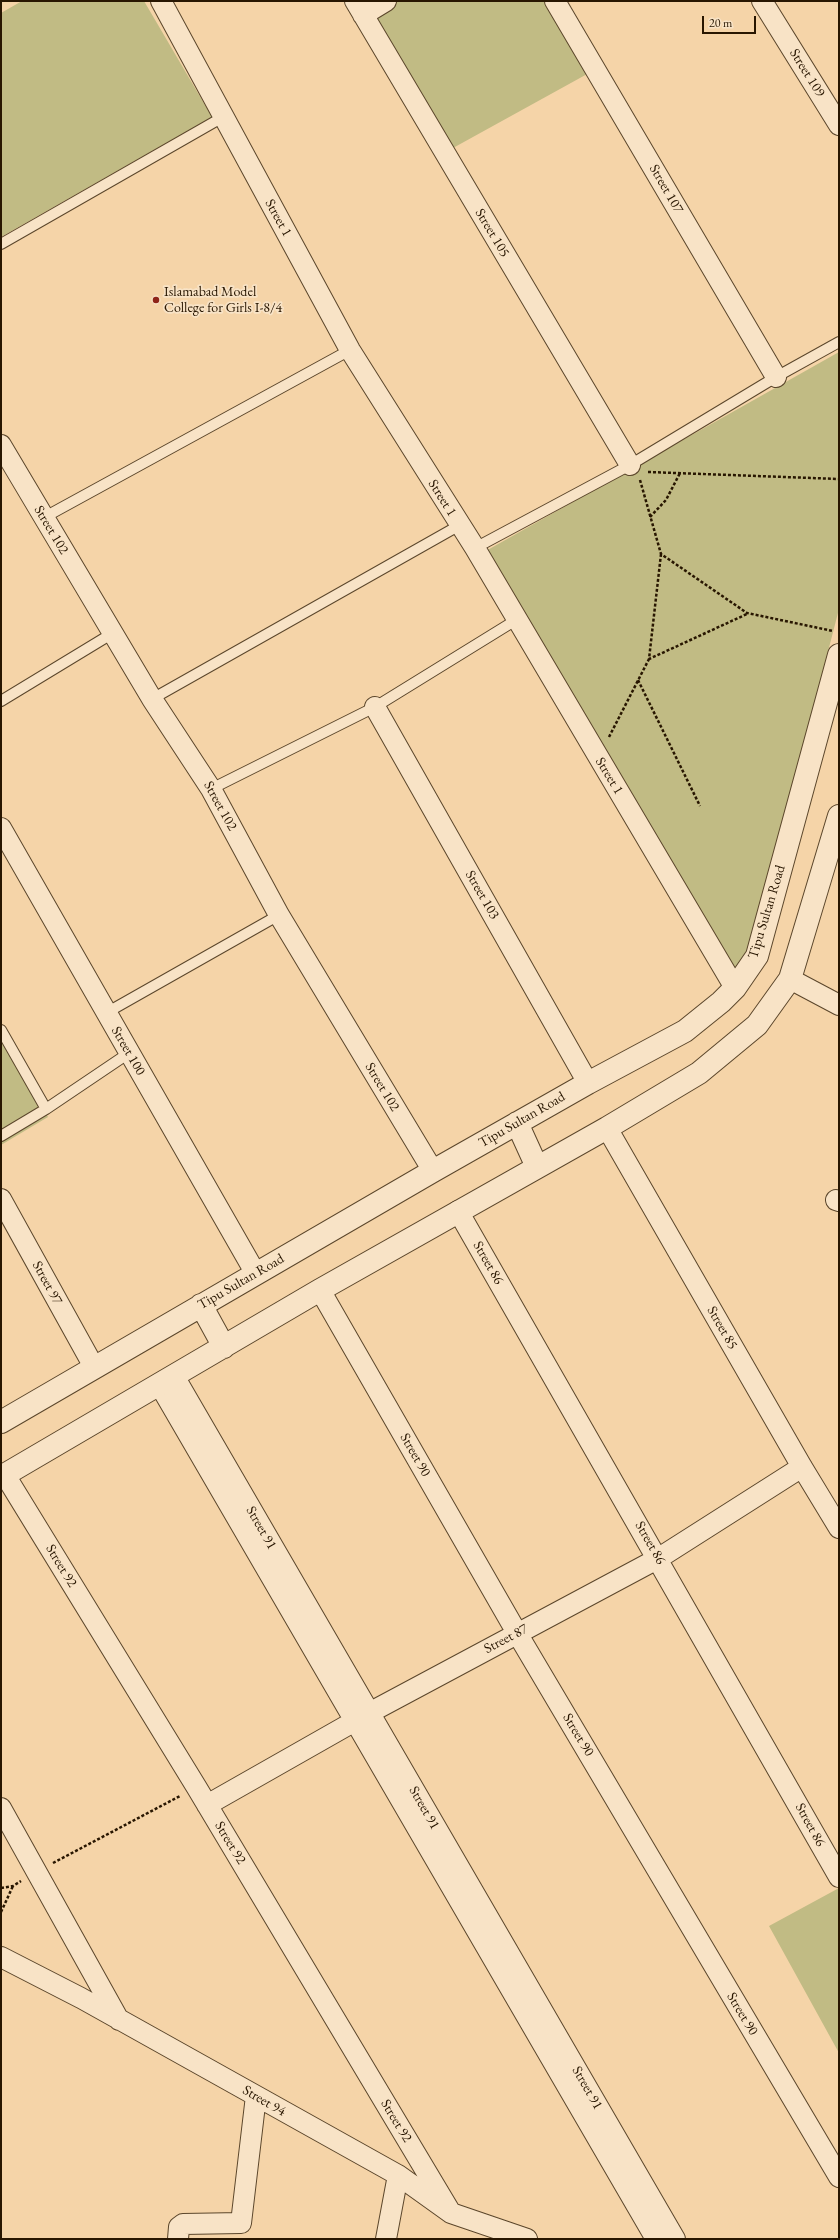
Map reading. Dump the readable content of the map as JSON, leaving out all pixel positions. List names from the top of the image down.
{
  "streets": {
    "street": [
      "Street 109",
      "Street 107",
      "Street 1",
      "Street 105",
      "Street 102",
      "Street 103",
      "Tipu Sultan Road",
      "Street 100",
      "Street 86",
      "Street 97",
      "Street 85",
      "Street 90",
      "Street 91",
      "Street 92",
      "Street 87",
      "Street 94"
    ]
  },
  "crossings": [
    ["Street 1", "Tipu Sultan Road"],
    ["Street 102", "Tipu Sultan Road"],
    ["Street 103", "Tipu Sultan Road"],
    ["Tipu Sultan Road", "Street 100"],
    ["Tipu Sultan Road", "Street 97"],
    ["Street 86", "Street 87"],
    ["Street 85", "Street 87"],
    ["Street 90", "Street 87"],
    ["Street 91", "Street 87"],
    ["Street 92", "Street 87"],
    ["Street 92", "Street 94"]
  ],
  "places": ["Islamabad Model College for Girls I-8/4"],
  "scale_bar": "20 m"
}
